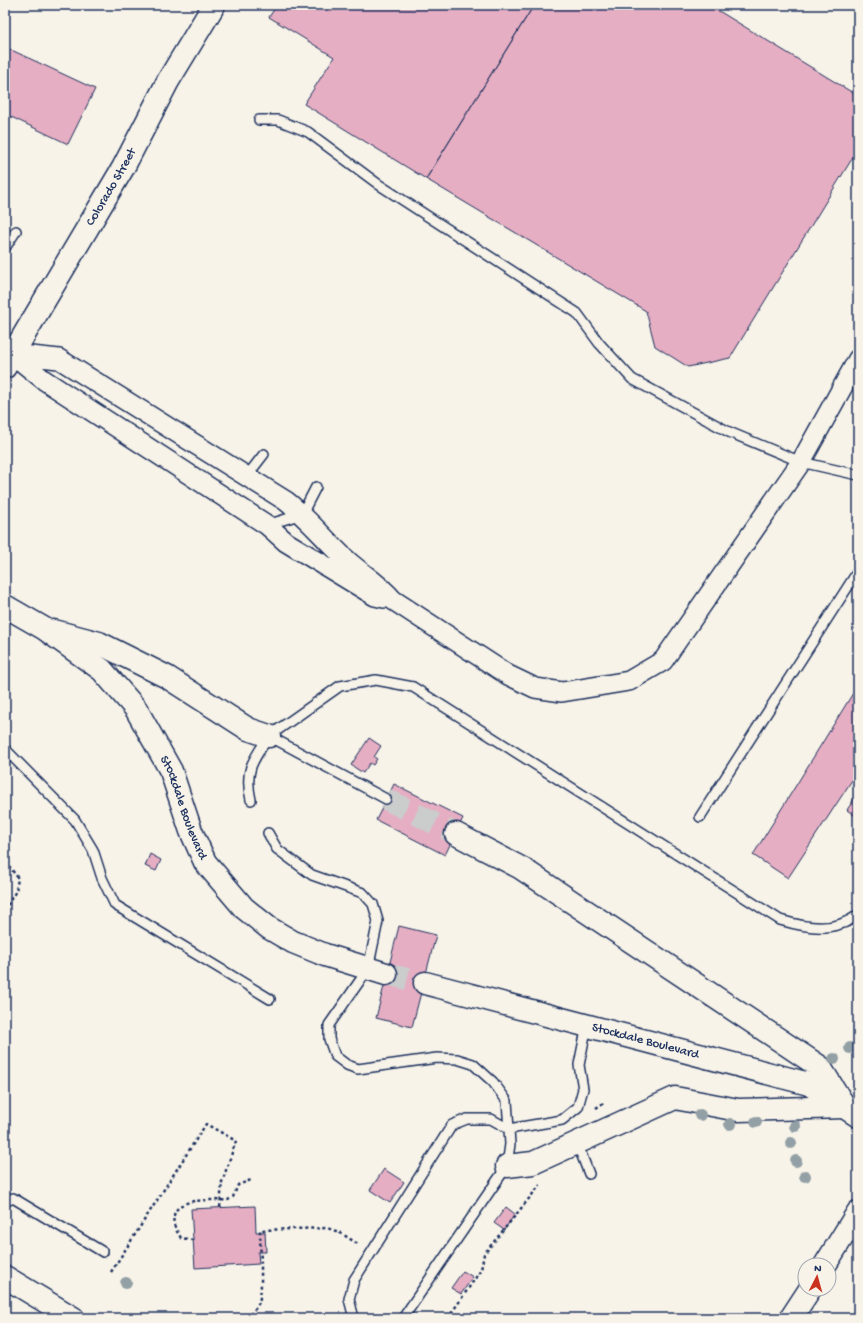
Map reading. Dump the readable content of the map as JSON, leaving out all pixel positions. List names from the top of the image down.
{
  "streets": {
    "main road": ["Colorado Street", "Stockdale Boulevard"]
  },
  "north": "top"
}
